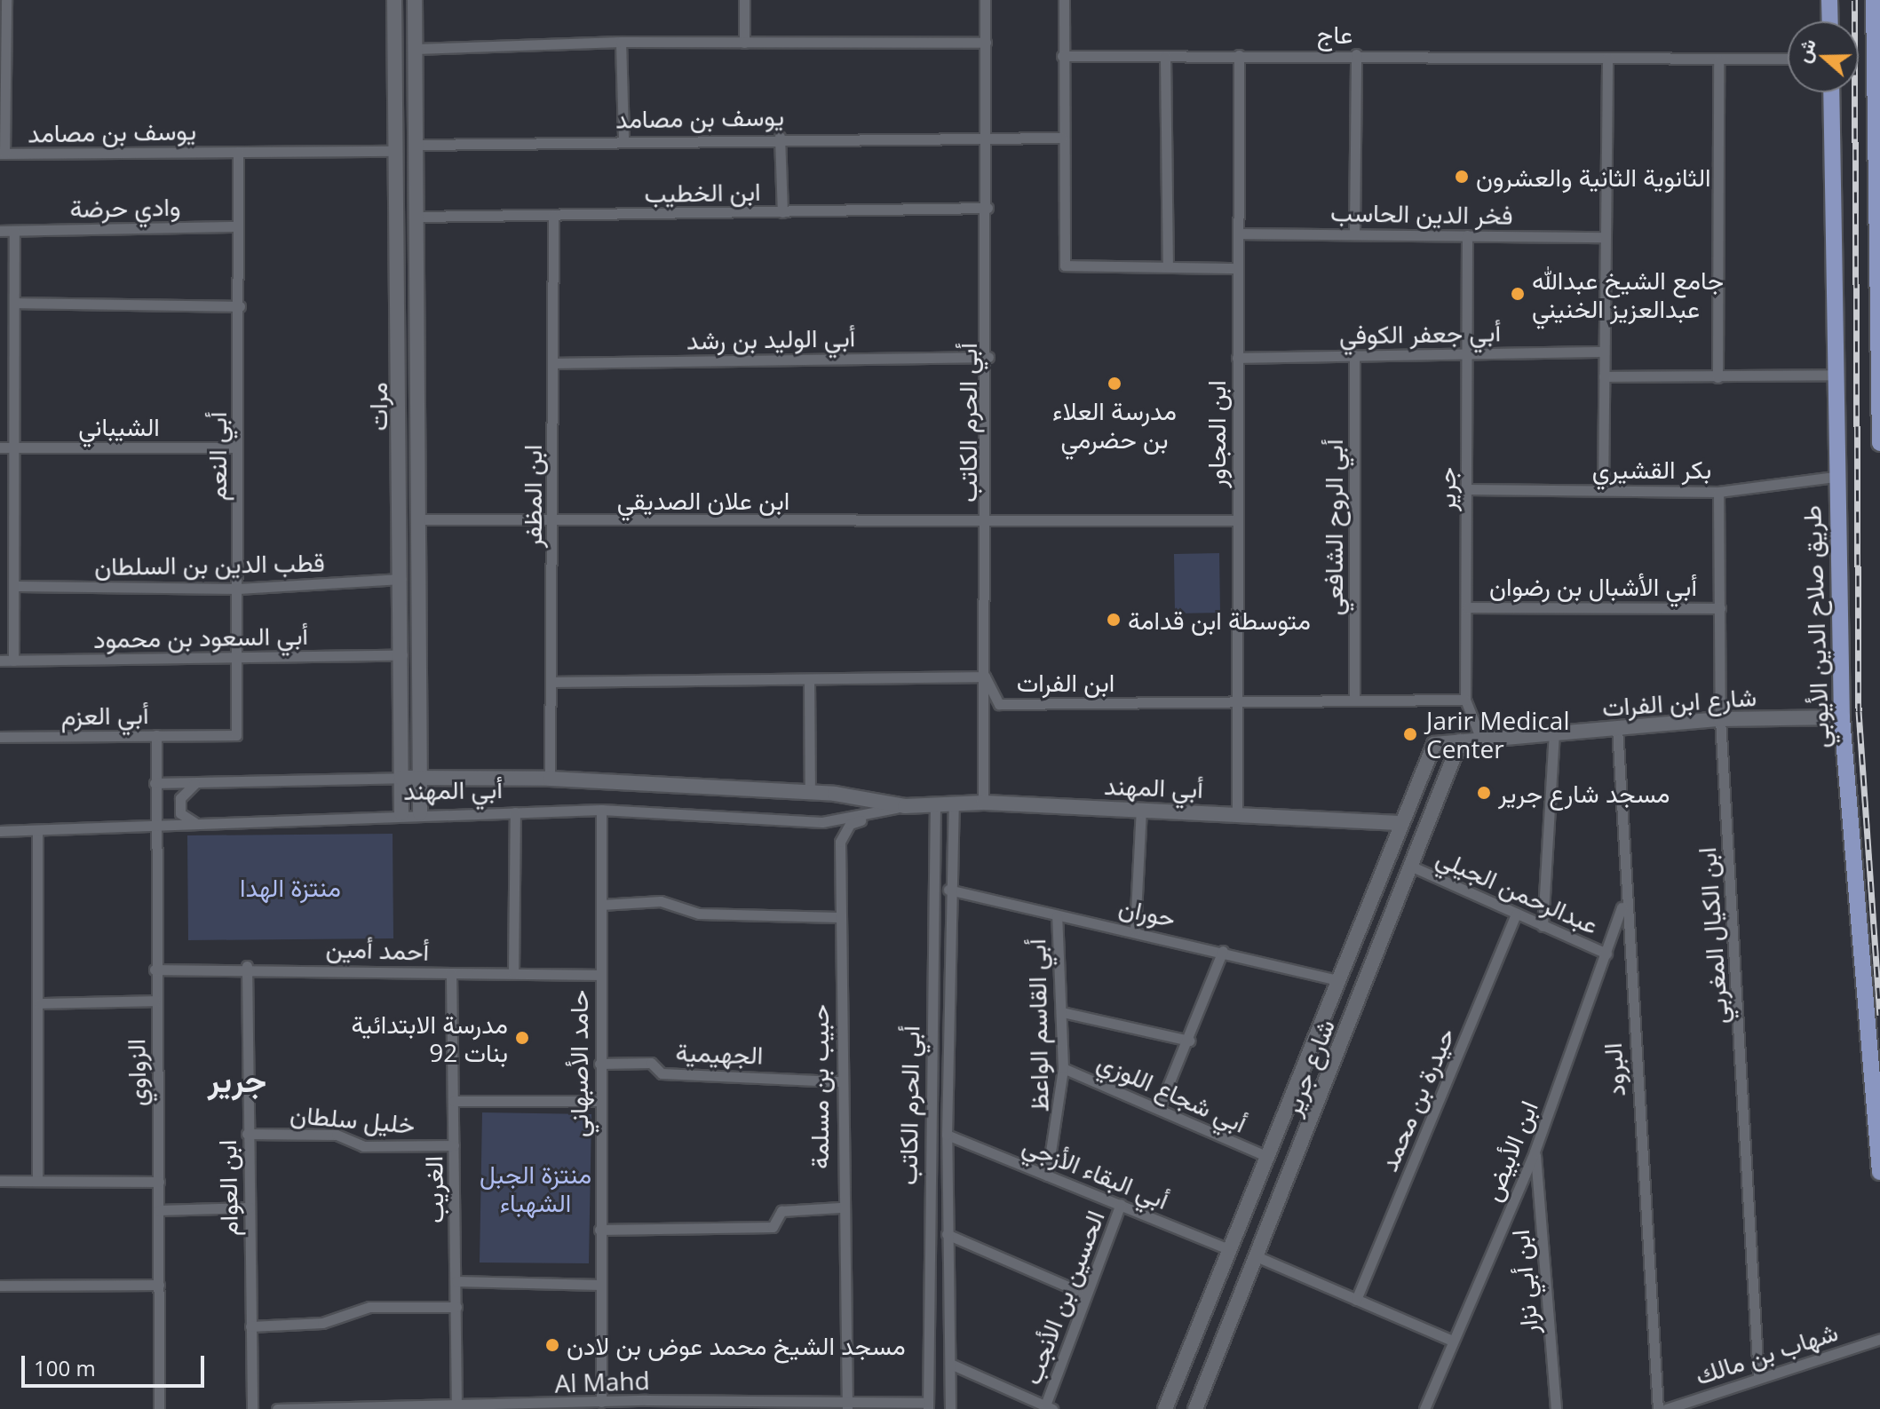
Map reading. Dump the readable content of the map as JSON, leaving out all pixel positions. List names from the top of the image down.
{
  "streets": {
    "main road": ["طريق صلاح الدين الأيوبي"],
    "street": [
      "عاج",
      "يوسف بن مصامد",
      "ابن الخطيب",
      "وادي حرضة",
      "فخر الدين الحاسب",
      "أبي جعفر الكوفي",
      "أبي الوليد بن رشد",
      "مرات",
      "أبي الحرم الكاتب",
      "الشيباني",
      "ابن المجاور",
      "أبي النعم",
      "بكر القشيري",
      "جرير",
      "ابن المظفر",
      "ابن علان الصديقي",
      "أبي الروح الشافعي",
      "قطب الدين بن السلطان",
      "أبي الأشبال بن رضوان",
      "أبي السعود بن محمود",
      "ابن الفرات",
      "شارع ابن الفرات",
      "أبي العزم",
      "أبي المهند",
      "عبدالرحمن الجيلي",
      "حوران",
      "ابن الكيال المغربي",
      "أحمد أمين",
      "أبي القاسم الواعظ",
      "الجهيمية",
      "حامد الأصبهاني",
      "شارع جرير",
      "البرود",
      "الزواوي",
      "حبيب بن مسلمة",
      "أبي شجاع اللوزي",
      "حيدرة بن محمد",
      "خليل سلطان",
      "ابن الأبيض",
      "أبي البقاء الأزجي",
      "ابن العوام",
      "الغريب",
      "ابن أبي نزار",
      "الحسين بن الأنجب",
      "شهاب بن مالك",
      "Al Mahd"
    ]
  },
  "crossings": [
    ["عاج", "ابن المجاور"],
    ["يوسف بن مصامد", "مرات"],
    ["يوسف بن مصامد", "أبي الحرم الكاتب"],
    ["يوسف بن مصامد", "أبي النعم"],
    ["ابن الخطيب", "مرات"],
    ["ابن الخطيب", "أبي الحرم الكاتب"],
    ["ابن الخطيب", "ابن المظفر"],
    ["وادي حرضة", "أبي النعم"],
    ["فخر الدين الحاسب", "ابن المجاور"],
    ["فخر الدين الحاسب", "جرير"],
    ["أبي جعفر الكوفي", "ابن المجاور"],
    ["أبي جعفر الكوفي", "جرير"],
    ["أبي جعفر الكوفي", "أبي الروح الشافعي"],
    ["أبي الوليد بن رشد", "أبي الحرم الكاتب"],
    ["أبي الوليد بن رشد", "ابن المظفر"],
    ["مرات", "ابن علان الصديقي"],
    ["مرات", "قطب الدين بن السلطان"],
    ["مرات", "أبي السعود بن محمود"],
    ["مرات", "أبي المهند"],
    ["أبي الحرم الكاتب", "ابن علان الصديقي"],
    ["أبي الحرم الكاتب", "ابن الفرات"],
    ["أبي الحرم الكاتب", "أبي المهند"],
    ["أبي الحرم الكاتب", "حوران"],
    ["أبي الحرم الكاتب", "أبي البقاء الأزجي"],
    ["أبي الحرم الكاتب", "Al Mahd"],
    ["الشيباني", "أبي النعم"],
    ["ابن المجاور", "ابن علان الصديقي"],
    ["ابن المجاور", "ابن الفرات"],
    ["ابن المجاور", "أبي المهند"],
    ["أبي النعم", "قطب الدين بن السلطان"],
    ["أبي النعم", "أبي السعود بن محمود"],
    ["أبي النعم", "أبي العزم"],
    ["بكر القشيري", "جرير"],
    ["بكر القشيري", "طريق صلاح الدين الأيوبي"],
    ["بكر القشيري", "ابن الكيال المغربي"],
    ["جرير", "أبي الأشبال بن رضوان"],
    ["جرير", "ابن الفرات"],
    ["جرير", "شارع ابن الفرات"],
    ["ابن المظفر", "ابن علان الصديقي"],
    ["ابن المظفر", "ابن الفرات"],
    ["ابن المظفر", "أبي المهند"],
    ["أبي الروح الشافعي", "ابن الفرات"],
    ["أبي الأشبال بن رضوان", "ابن الكيال المغربي"],
    ["طريق صلاح الدين الأيوبي", "شارع ابن الفرات"],
    ["شارع ابن الفرات", "ابن الكيال المغربي"],
    ["شارع ابن الفرات", "شارع جرير"],
    ["شارع ابن الفرات", "البرود"],
    ["أبي العزم", "الزواوي"],
    ["أبي المهند", "حامد الأصبهاني"],
    ["أبي المهند", "شارع جرير"],
    ["أبي المهند", "الزواوي"],
    ["أبي المهند", "حبيب بن مسلمة"],
    ["عبدالرحمن الجيلي", "شارع جرير"],
    ["عبدالرحمن الجيلي", "حيدرة بن محمد"],
    ["عبدالرحمن الجيلي", "ابن الأبيض"],
    ["حوران", "أبي القاسم الواعظ"],
    ["حوران", "شارع جرير"],
    ["ابن الكيال المغربي", "شهاب بن مالك"],
    ["أحمد أمين", "حامد الأصبهاني"],
    ["أحمد أمين", "الزواوي"],
    ["أحمد أمين", "ابن العوام"],
    ["أحمد أمين", "الغريب"],
    ["أبي القاسم الواعظ", "أبي شجاع اللوزي"],
    ["أبي القاسم الواعظ", "أبي البقاء الأزجي"],
    ["الجهيمية", "حامد الأصبهاني"],
    ["الجهيمية", "حبيب بن مسلمة"],
    ["حامد الأصبهاني", "Al Mahd"],
    ["شارع جرير", "أبي شجاع اللوزي"],
    ["شارع جرير", "أبي البقاء الأزجي"],
    ["البرود", "ابن الأبيض"],
    ["حبيب بن مسلمة", "Al Mahd"],
    ["خليل سلطان", "ابن العوام"],
    ["خليل سلطان", "الغريب"],
    ["ابن الأبيض", "ابن أبي نزار"],
    ["أبي البقاء الأزجي", "الحسين بن الأنجب"],
    ["الغريب", "Al Mahd"]
  ],
  "districts": ["جرير"],
  "parks": ["منتزة الهدا", "منتزة الجبل الشهباء"],
  "places": [
    "الثانوية الثانية والعشرون",
    "جامع الشيخ عبدالله عبدالعزيز الخنيني",
    "مدرسة العلاء بن حضرمي",
    "متوسطة ابن قدامة",
    "Jarir Medical Center",
    "مسجد شارع جرير",
    "مدرسة الابتدائية 92 بنات",
    "مسجد الشيخ محمد عوض بن لادن"
  ],
  "scale_bar": "100 m",
  "north": "left"
}
